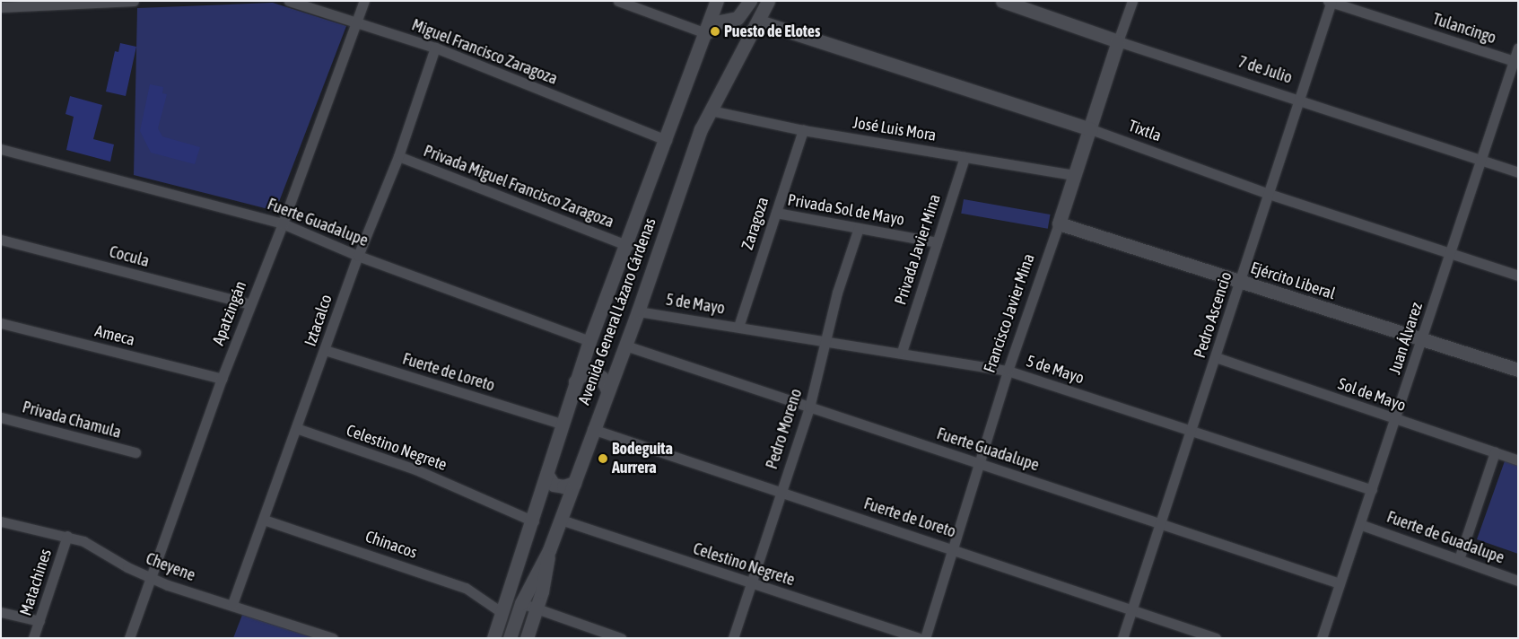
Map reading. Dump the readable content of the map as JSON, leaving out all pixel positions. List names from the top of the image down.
{
  "streets": {
    "street": [
      "Tulancingo",
      "Miguel Francisco Zaragoza",
      "7 de Julio",
      "José Luis Mora",
      "Tixtla",
      "Privada Miguel Francisco Zaragoza",
      "Privada Sol de Mayo",
      "Fuerte Guadalupe",
      "Zaragoza",
      "Privada Javier Mina",
      "Cocula",
      "Ejército Liberal",
      "5 de Mayo",
      "Avenida General Lázaro Cárdenas",
      "Apatzingán",
      "Francisco Javier Mina",
      "Pedro Ascencio",
      "Iztacalco",
      "Ameca",
      "Juan Álvarez",
      "Fuerte de Loreto",
      "Sol de Mayo",
      "Privada Chamula",
      "Pedro Moreno",
      "Celestino Negrete",
      "Fuerte de Guadalupe",
      "Chinacos",
      "Cheyene",
      "Matachines"
    ]
  },
  "crossings": [
    ["Tulancingo", "Pedro Ascencio"],
    ["Tulancingo", "Juan Álvarez"],
    ["Miguel Francisco Zaragoza", "Avenida General Lázaro Cárdenas"],
    ["Miguel Francisco Zaragoza", "Apatzingán"],
    ["Miguel Francisco Zaragoza", "Iztacalco"],
    ["7 de Julio", "Francisco Javier Mina"],
    ["7 de Julio", "Pedro Ascencio"],
    ["7 de Julio", "Juan Álvarez"],
    ["José Luis Mora", "Zaragoza"],
    ["José Luis Mora", "Privada Javier Mina"],
    ["José Luis Mora", "Avenida General Lázaro Cárdenas"],
    ["José Luis Mora", "Francisco Javier Mina"],
    ["Tixtla", "Avenida General Lázaro Cárdenas"],
    ["Tixtla", "Francisco Javier Mina"],
    ["Tixtla", "Pedro Ascencio"],
    ["Tixtla", "Juan Álvarez"],
    ["Privada Miguel Francisco Zaragoza", "Avenida General Lázaro Cárdenas"],
    ["Privada Miguel Francisco Zaragoza", "Iztacalco"],
    ["Privada Sol de Mayo", "Zaragoza"],
    ["Privada Sol de Mayo", "Privada Javier Mina"],
    ["Privada Sol de Mayo", "Pedro Moreno"],
    ["Fuerte Guadalupe", "Avenida General Lázaro Cárdenas"],
    ["Fuerte Guadalupe", "Apatzingán"],
    ["Fuerte Guadalupe", "Francisco Javier Mina"],
    ["Fuerte Guadalupe", "Pedro Ascencio"],
    ["Fuerte Guadalupe", "Iztacalco"],
    ["Fuerte Guadalupe", "Juan Álvarez"],
    ["Fuerte Guadalupe", "Pedro Moreno"],
    ["Zaragoza", "5 de Mayo"],
    ["Privada Javier Mina", "5 de Mayo"],
    ["Cocula", "Apatzingán"],
    ["Ejército Liberal", "Francisco Javier Mina"],
    ["Ejército Liberal", "Pedro Ascencio"],
    ["Ejército Liberal", "Juan Álvarez"],
    ["5 de Mayo", "Avenida General Lázaro Cárdenas"],
    ["5 de Mayo", "Francisco Javier Mina"],
    ["5 de Mayo", "Pedro Ascencio"],
    ["5 de Mayo", "Juan Álvarez"],
    ["5 de Mayo", "Pedro Moreno"],
    ["Avenida General Lázaro Cárdenas", "Fuerte de Loreto"],
    ["Avenida General Lázaro Cárdenas", "Celestino Negrete"],
    ["Avenida General Lázaro Cárdenas", "Chinacos"],
    ["Apatzingán", "Ameca"],
    ["Apatzingán", "Cheyene"],
    ["Francisco Javier Mina", "Fuerte de Loreto"],
    ["Pedro Ascencio", "Fuerte de Loreto"],
    ["Pedro Ascencio", "Sol de Mayo"],
    ["Iztacalco", "Fuerte de Loreto"],
    ["Iztacalco", "Celestino Negrete"],
    ["Iztacalco", "Chinacos"],
    ["Iztacalco", "Cheyene"],
    ["Juan Álvarez", "Sol de Mayo"],
    ["Juan Álvarez", "Fuerte de Guadalupe"],
    ["Fuerte de Loreto", "Pedro Moreno"],
    ["Pedro Moreno", "Celestino Negrete"],
    ["Cheyene", "Matachines"]
  ],
  "places": ["Puesto de Elotes", "Bodeguita Aurrera"]
}
